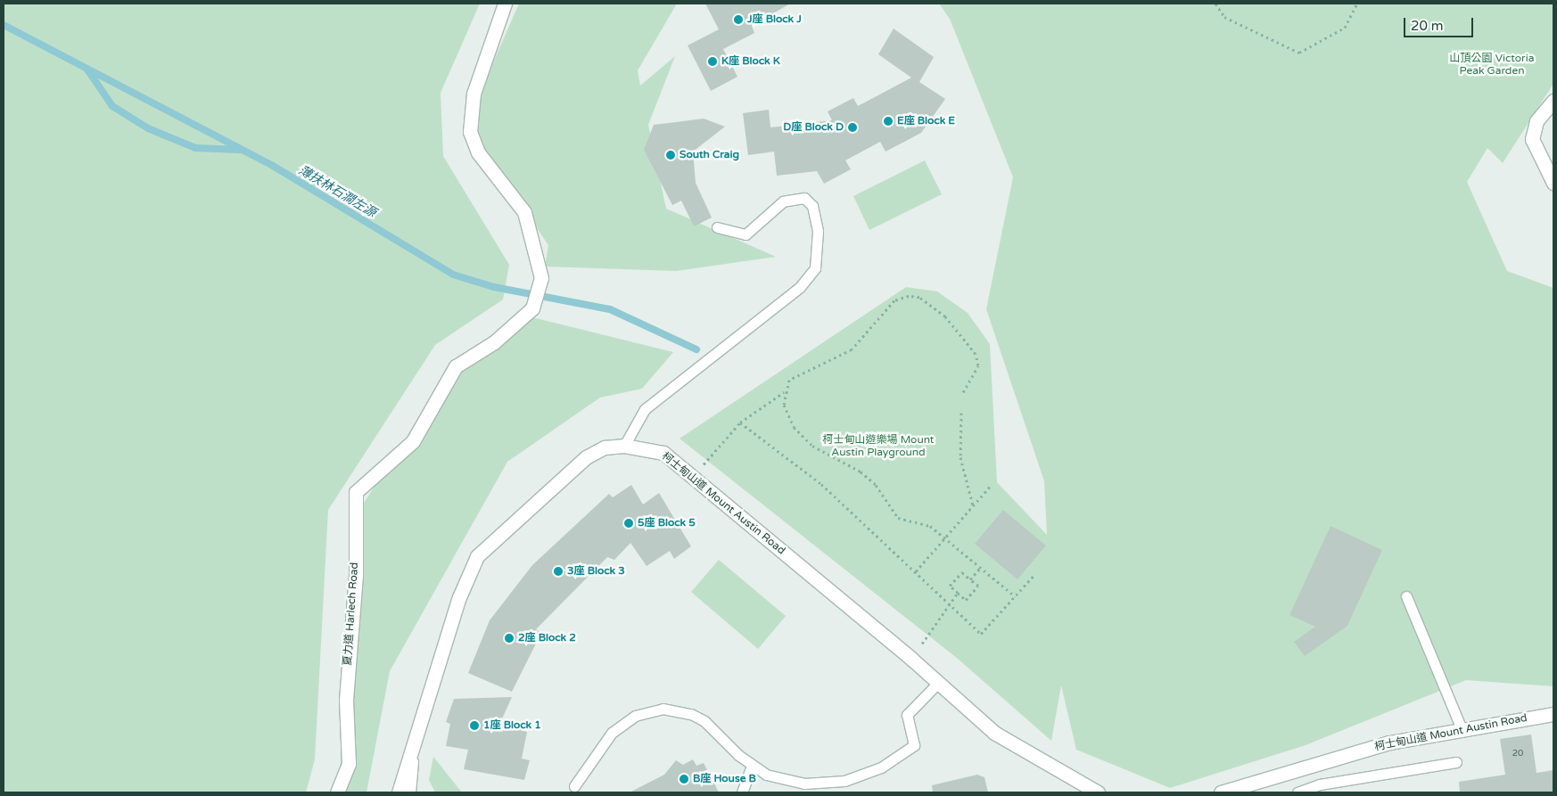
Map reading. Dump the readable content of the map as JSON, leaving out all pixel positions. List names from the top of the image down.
{
  "streets": {
    "street": ["柯士甸山道 Mount Austin Road", "夏力道 Harlech Road"]
  },
  "water": ["薄扶林石澗左源"],
  "parks": ["山頂公園 Victoria Peak Garden", "柯士甸山遊樂場 Mount Austin Playground"],
  "places": [
    "J座 Block J",
    "K座 Block K",
    "E座 Block E",
    "D座 Block D",
    "South Craig",
    "5座 Block 5",
    "3座 Block 3",
    "2座 Block 2",
    "1座 Block 1",
    "B座 House B"
  ],
  "house_numbers": ["20"],
  "scale_bar": "20 m"
}
